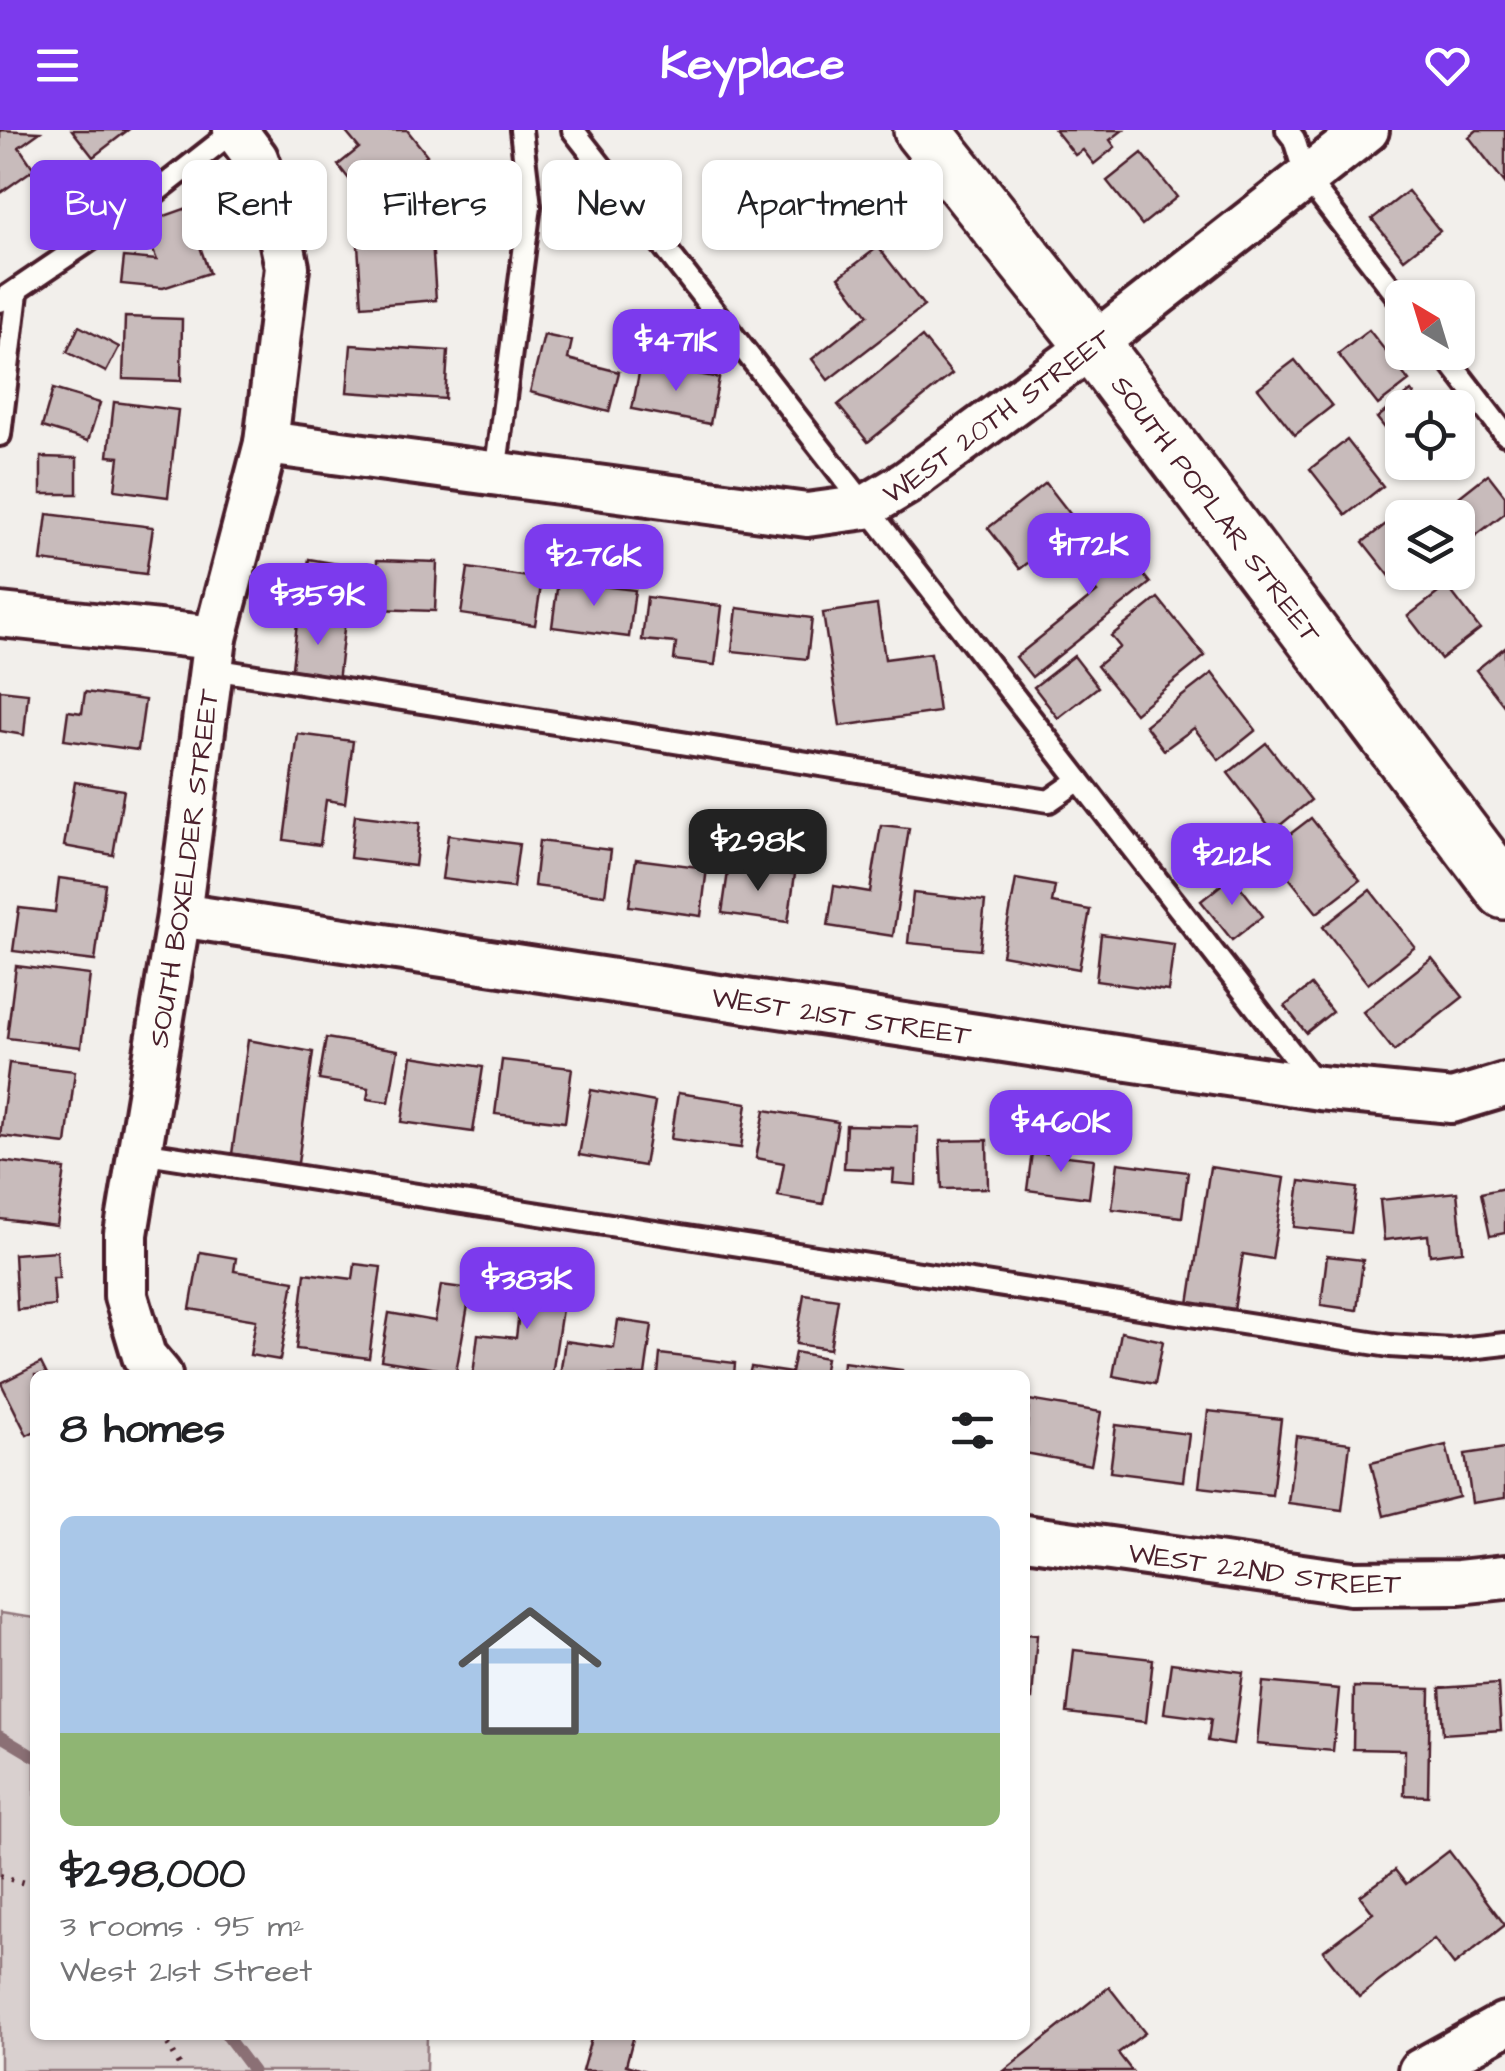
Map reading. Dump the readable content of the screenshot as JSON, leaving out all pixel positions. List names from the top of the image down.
{
  "streets": {
    "main road": ["SOUTH POPLAR STREET"],
    "street": [
      "WEST 20TH STREET",
      "SOUTH BOXELDER STREET",
      "WEST 21ST STREET",
      "WEST 22ND STREET"
    ]
  },
  "crossings": [
    ["WEST 20TH STREET", "SOUTH POPLAR STREET"],
    ["WEST 20TH STREET", "SOUTH BOXELDER STREET"],
    ["SOUTH BOXELDER STREET", "WEST 21ST STREET"]
  ],
  "north": "top left",
  "page": {
    "header": "Keyplace",
    "chip": [
      "Buy",
      "Rent",
      "Filters",
      "New",
      "Apartment"
    ],
    "price": [
      "$471K",
      "$172K",
      "$276K",
      "$359K",
      "$298K",
      "$212K",
      "$460K",
      "$383K"
    ],
    "heading": "8 homes",
    "list": [
      {
        "name": "$298,000",
        "note": "3 rooms · 95 m² · West 21st Street"
      }
    ]
  }
}
